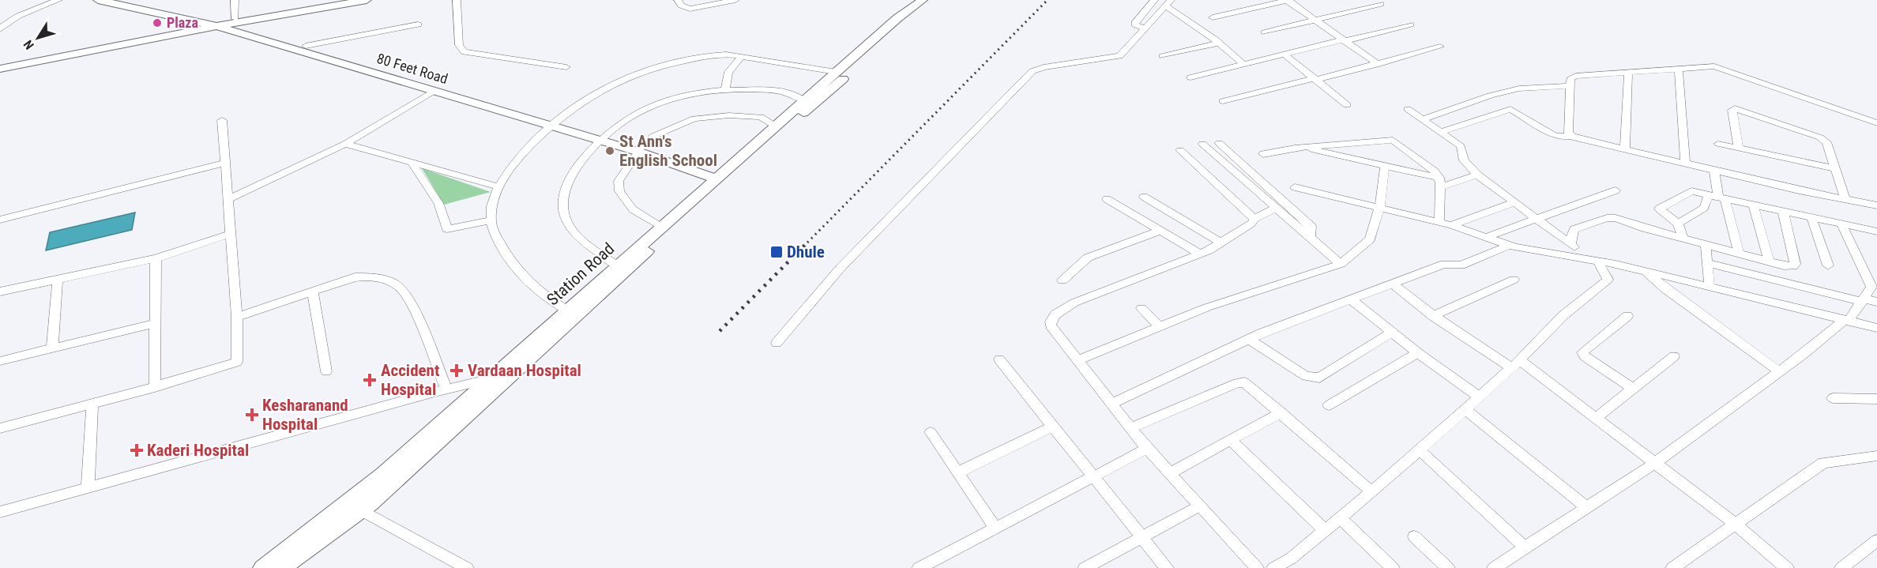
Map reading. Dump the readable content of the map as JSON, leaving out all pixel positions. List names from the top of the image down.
{
  "streets": {
    "main road": ["80 Feet Road", "Station Road"]
  },
  "crossings": [
    ["80 Feet Road", "Station Road"]
  ],
  "places": {
    "other": ["Plaza", "St Ann's English School"],
    "transit": ["Dhule"],
    "health": [
      "Vardaan Hospital",
      "Accident Hospital",
      "Kesharanand Hospital",
      "Kaderi Hospital"
    ]
  },
  "north": "bottom left"
}
